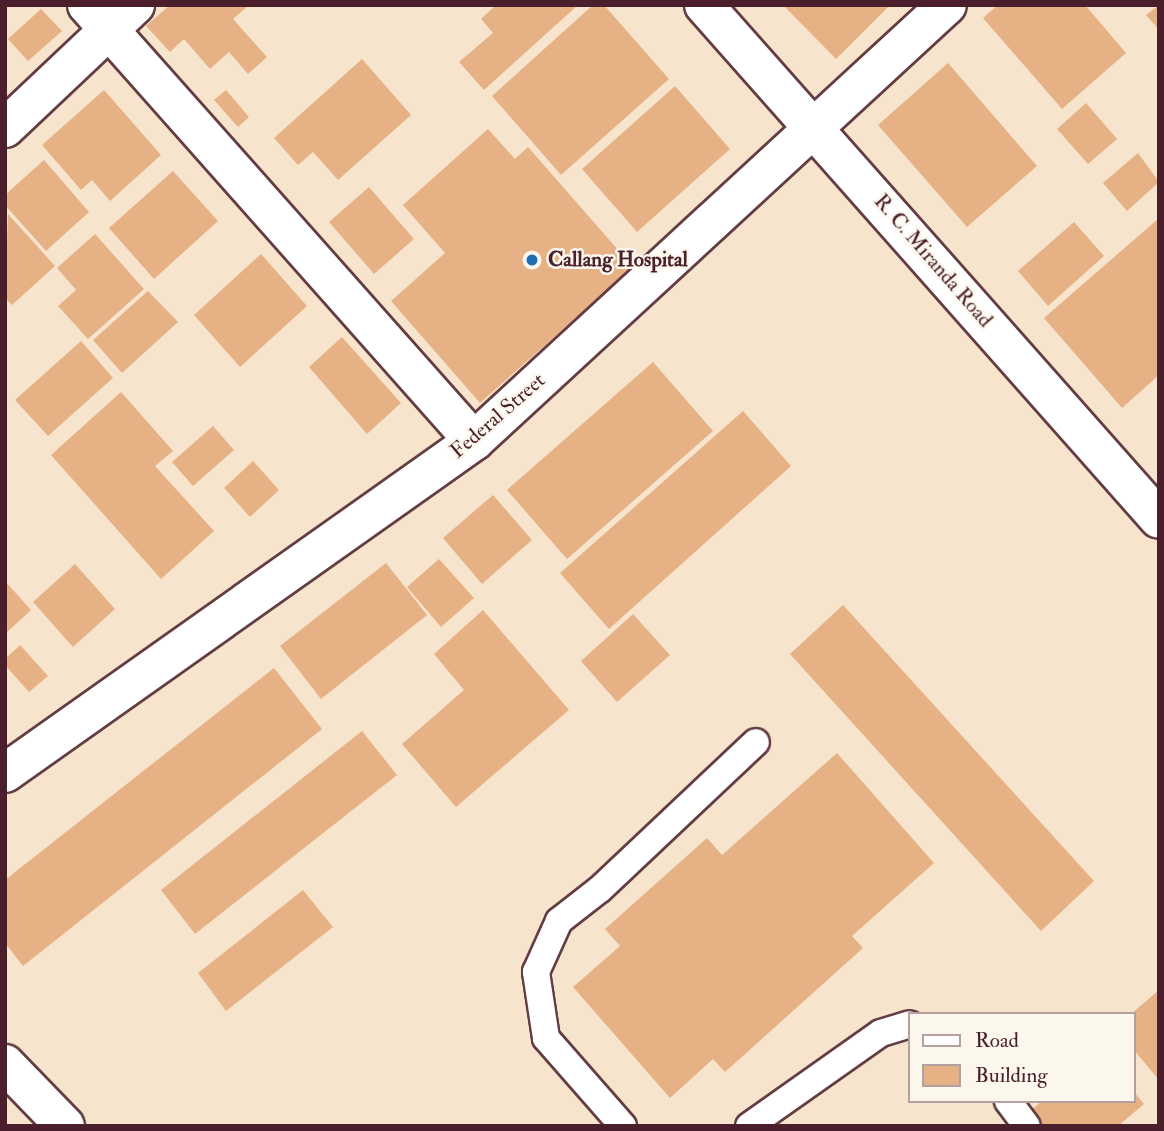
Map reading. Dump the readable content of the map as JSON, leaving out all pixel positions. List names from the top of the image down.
{
  "streets": {
    "street": ["R. C. Miranda Road", "Federal Street"]
  },
  "crossings": [
    ["R. C. Miranda Road", "Federal Street"]
  ],
  "places": ["Callang Hospital"],
  "legend": ["Road", "Building"]
}
